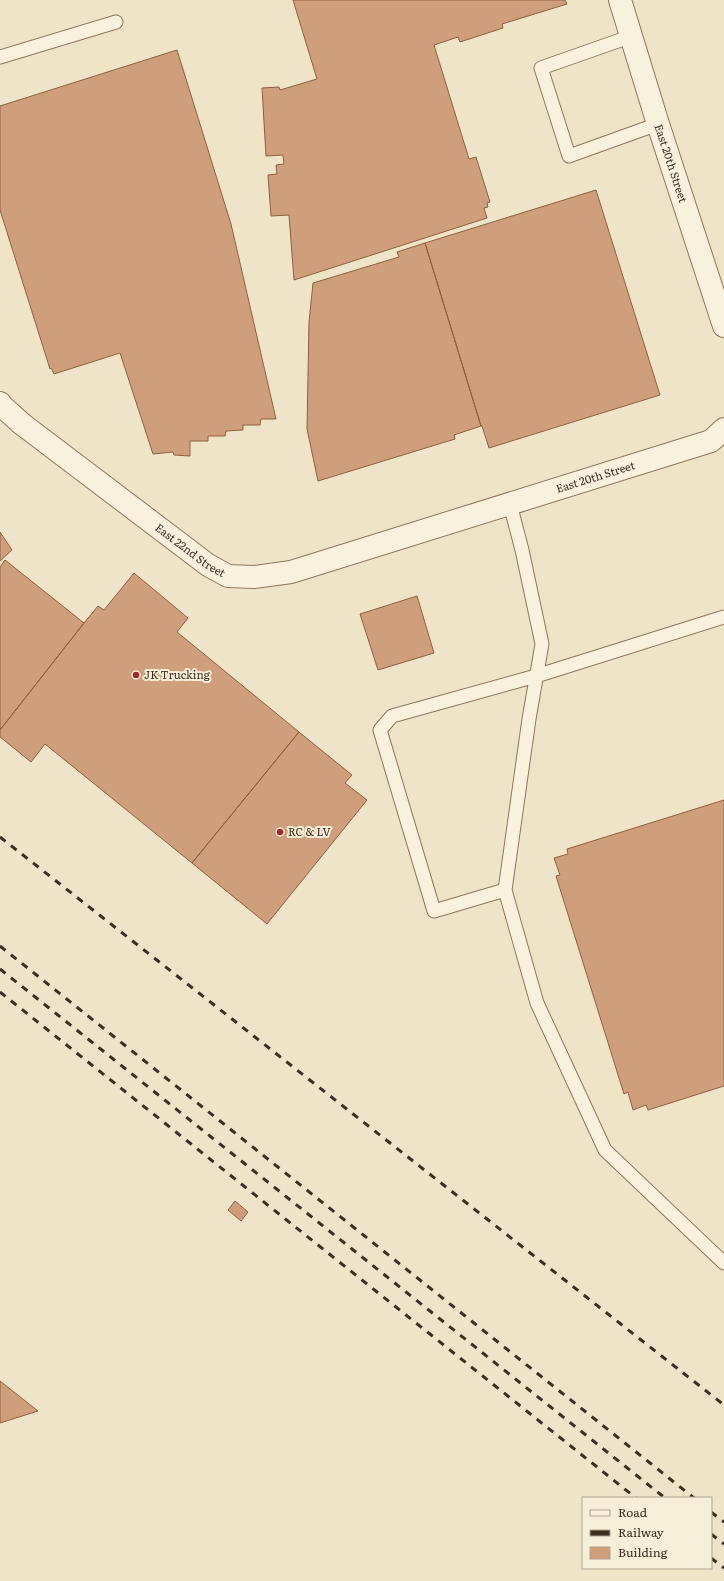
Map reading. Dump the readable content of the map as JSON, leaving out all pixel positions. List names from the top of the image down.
{
  "streets": {
    "street": ["East 20th Street", "East 22nd Street"]
  },
  "crossings": [
    ["East 20th Street", "East 22nd Street"]
  ],
  "places": ["JK Trucking", "RC & LV"],
  "legend": ["Road", "Railway", "Building"]
}
